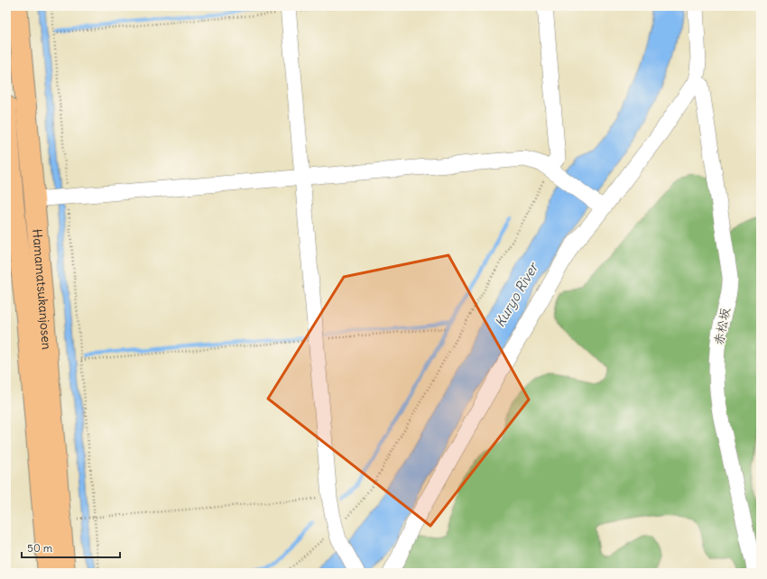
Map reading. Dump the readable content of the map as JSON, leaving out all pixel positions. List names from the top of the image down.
{
  "streets": {
    "main road": ["Hamamatsukanjosen"],
    "street": ["赤松坂"]
  },
  "water": ["Kuryo River"],
  "scale_bar": "50 m"
}
